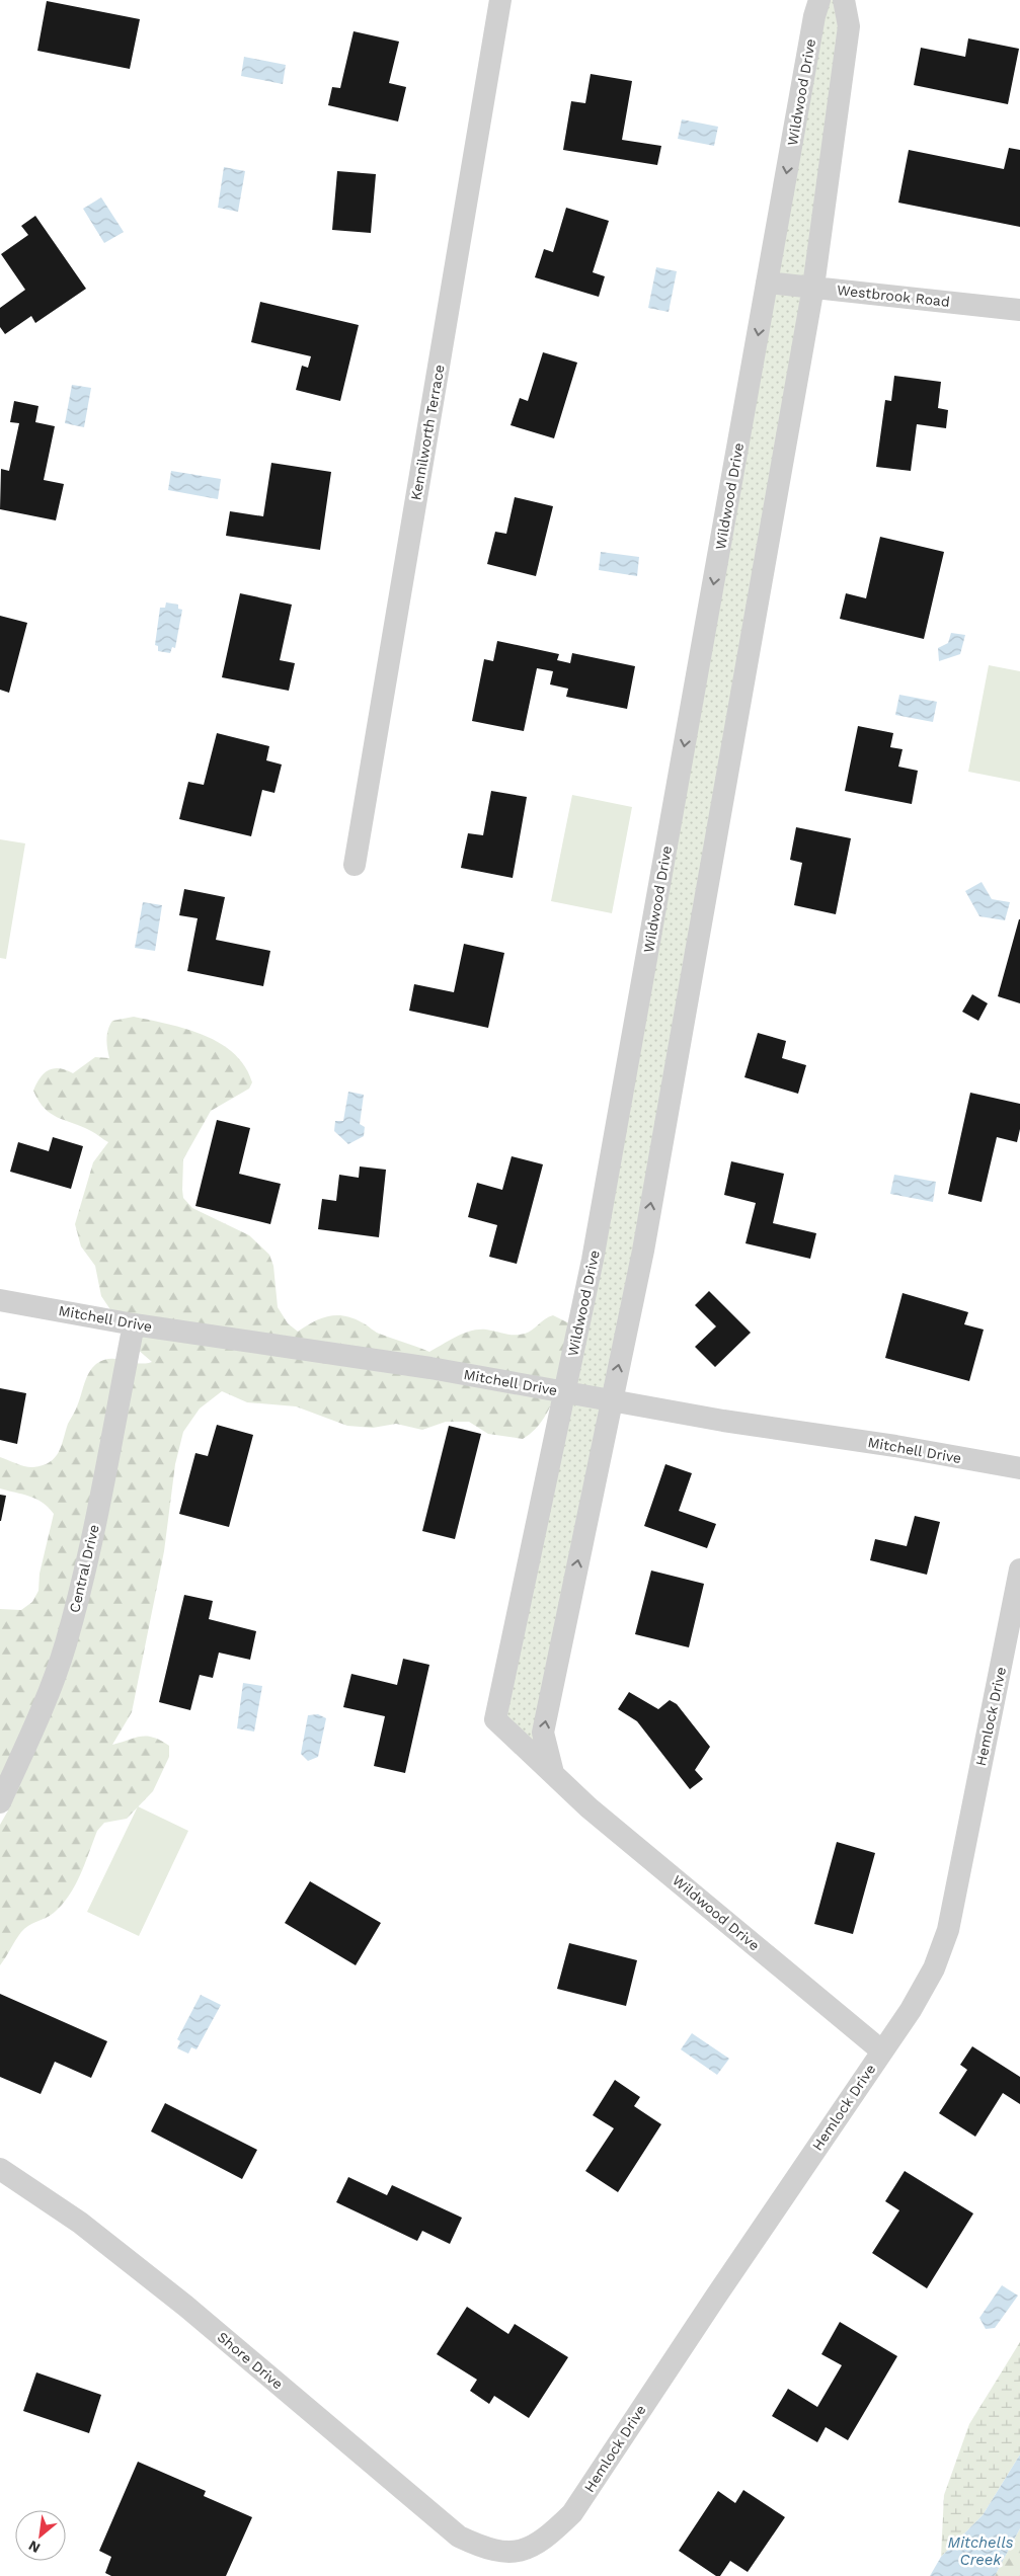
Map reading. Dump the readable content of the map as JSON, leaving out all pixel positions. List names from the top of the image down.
{
  "streets": {
    "street": [
      "Wildwood Drive",
      "Westbrook Road",
      "Kennilworth Terrace",
      "Mitchell Drive",
      "Central Drive",
      "Hemlock Drive",
      "Shore Drive"
    ]
  },
  "crossings": [
    ["Wildwood Drive", "Westbrook Road"],
    ["Wildwood Drive", "Mitchell Drive"],
    ["Wildwood Drive", "Hemlock Drive"],
    ["Mitchell Drive", "Central Drive"],
    ["Hemlock Drive", "Shore Drive"]
  ],
  "water": ["Mitchells Creek"],
  "north": "bottom left"
}
